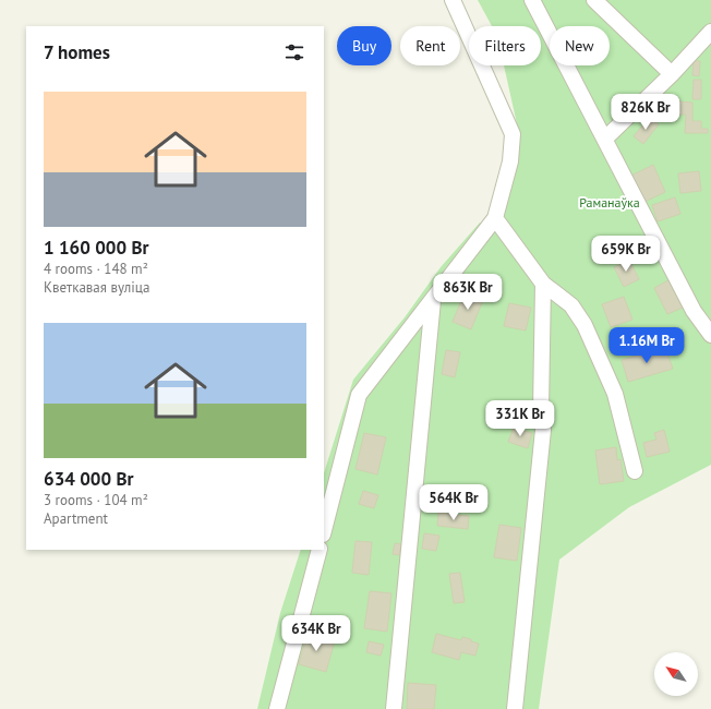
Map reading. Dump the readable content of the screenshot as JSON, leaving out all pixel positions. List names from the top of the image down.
{
  "parks": ["Раманаўка"],
  "north": "top left",
  "page": {
    "chip": [
      "Buy",
      "Rent",
      "Filters",
      "New"
    ],
    "heading": "7 homes",
    "list": [
      {
        "name": "1 160 000 Br",
        "note": "4 rooms · 148 m² · Кветкавая вуліца"
      },
      {
        "name": "634 000 Br",
        "note": "3 rooms · 104 m² · Apartment"
      }
    ],
    "price": [
      "826K Br",
      "659K Br",
      "863K Br",
      "1.16M Br",
      "331K Br",
      "564K Br",
      "634K Br"
    ]
  }
}
